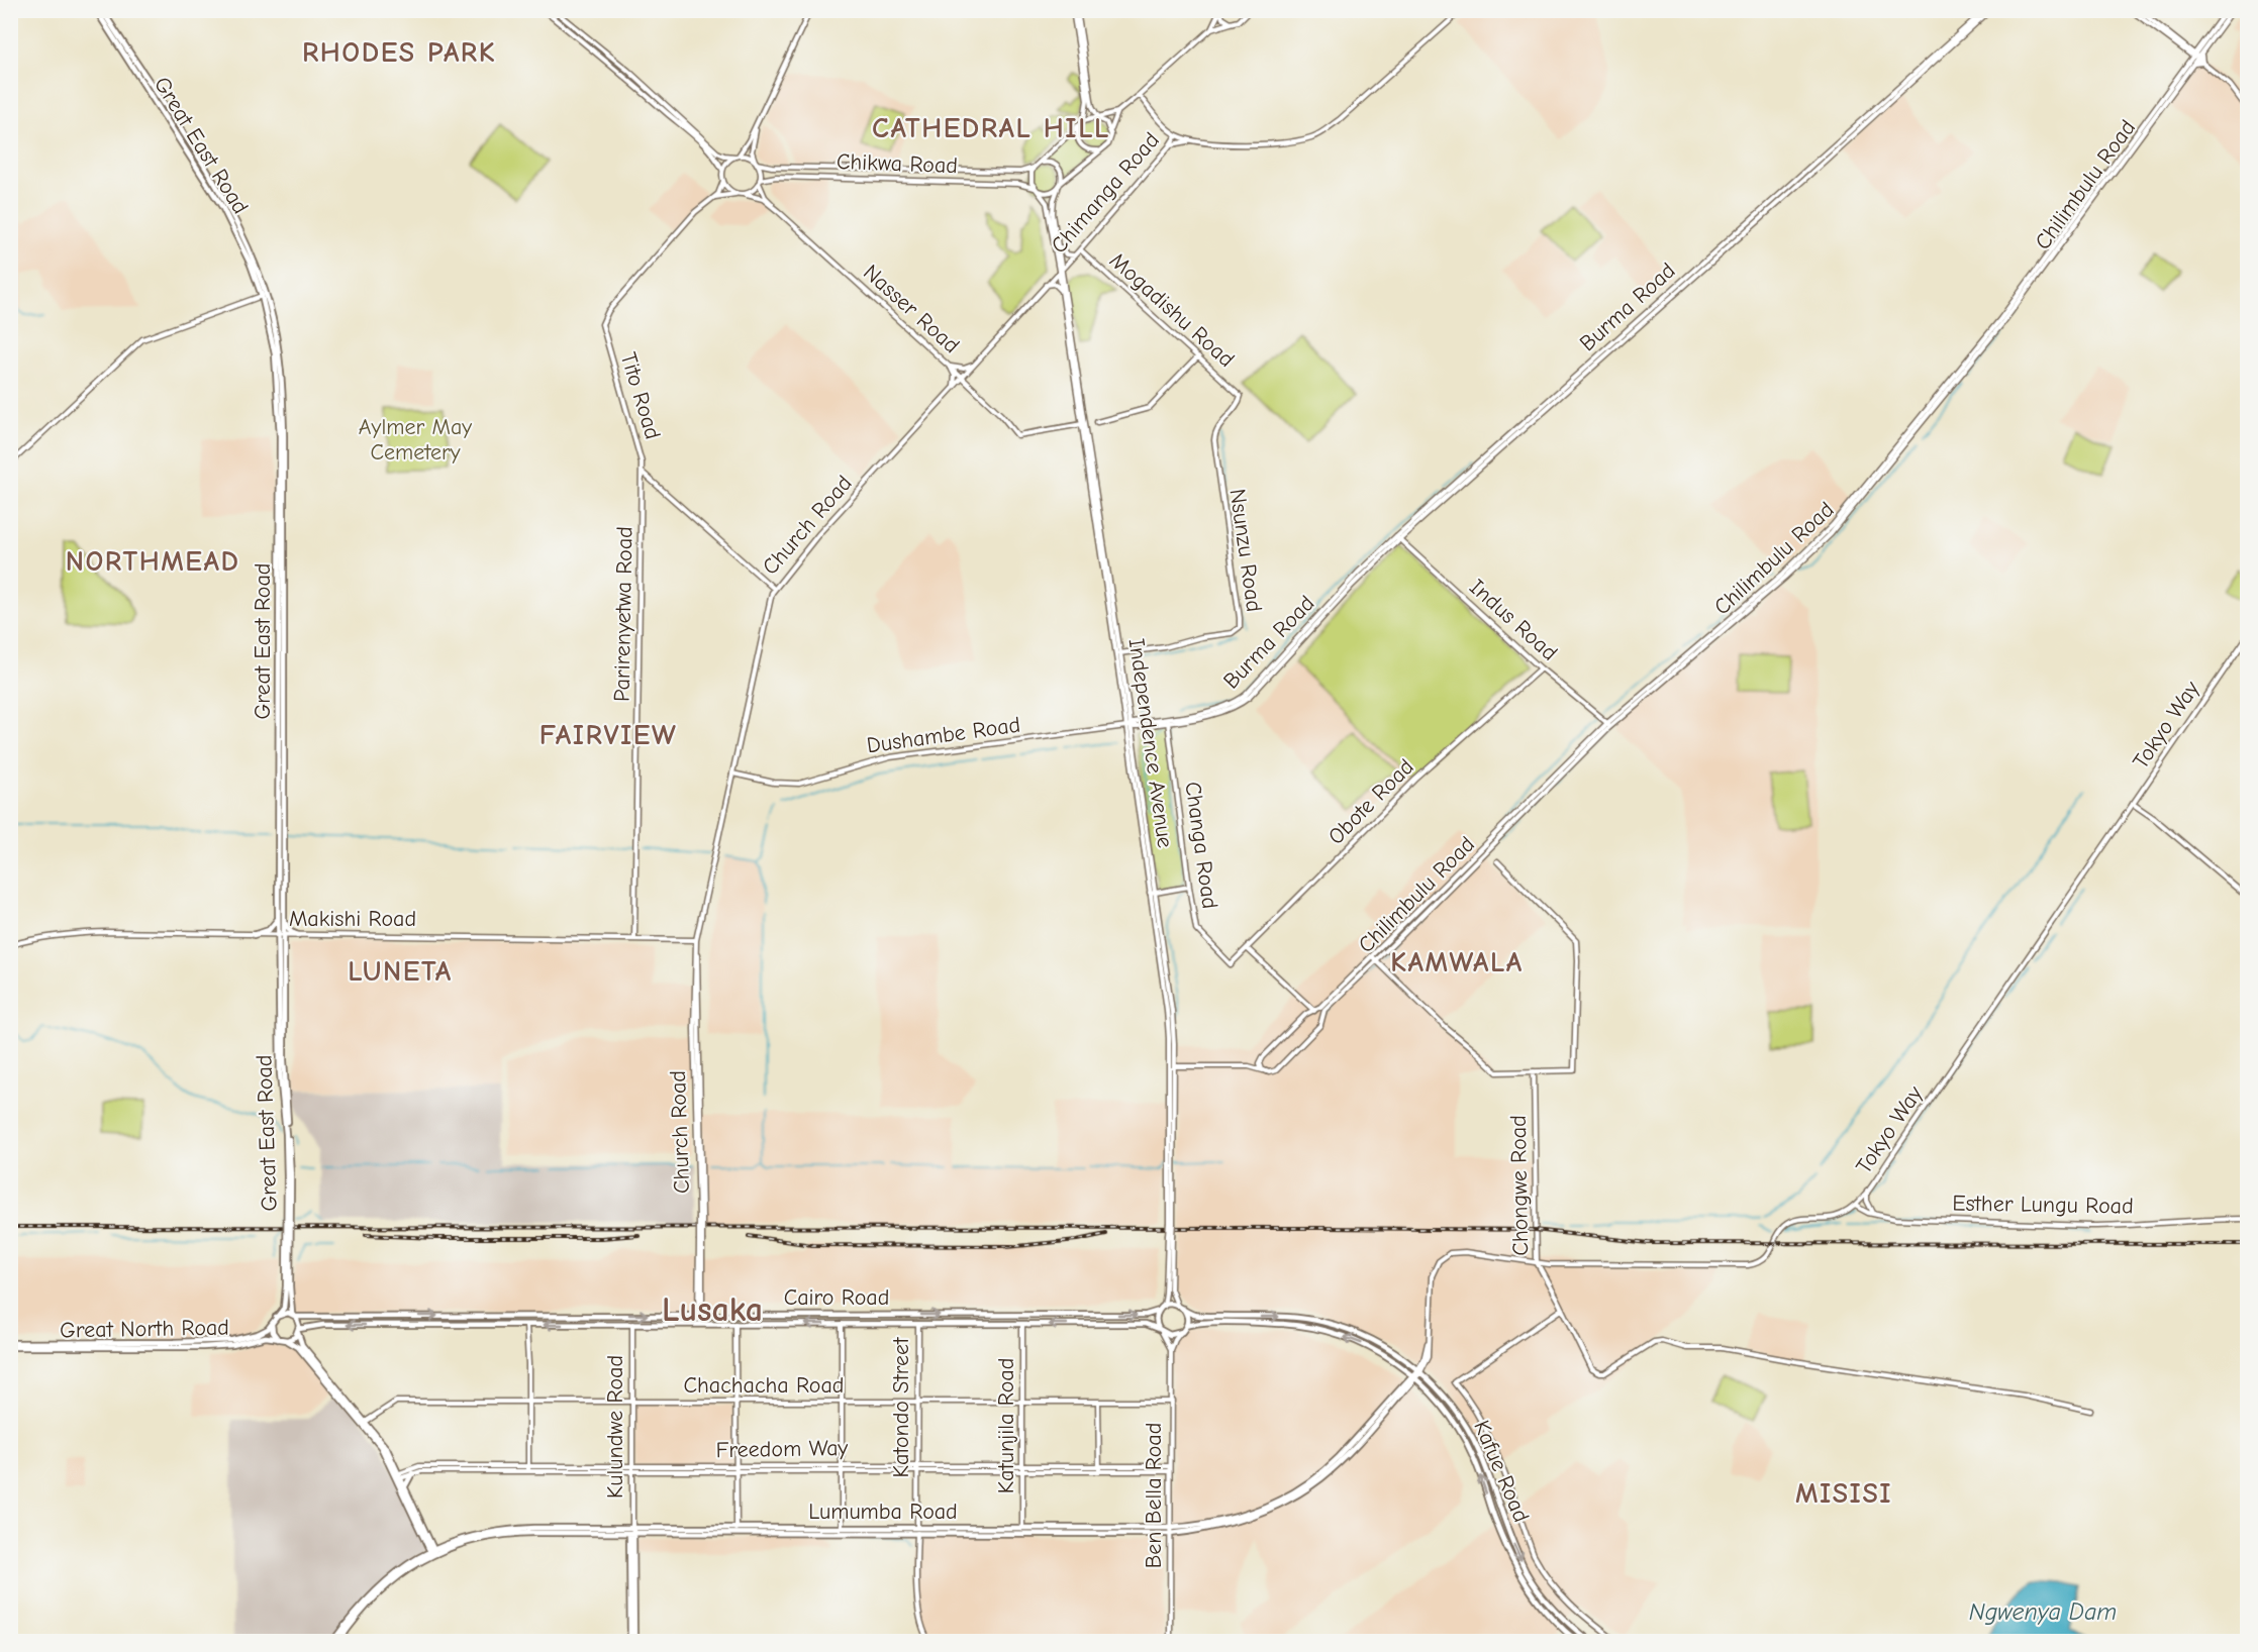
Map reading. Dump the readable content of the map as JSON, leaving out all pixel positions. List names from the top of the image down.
{
  "streets": {
    "main road": [
      "Great East Road",
      "Chikwa Road",
      "Chilimbulu Road",
      "Chimanga Road",
      "Burma Road",
      "Nasser Road",
      "Mogadishu Road",
      "Tito Road",
      "Church Road",
      "Nsunzu Road",
      "Parirenyetwa Road",
      "Indus Road",
      "Tokyo Way",
      "Dushambe Road",
      "Independence Avenue",
      "Obote Road",
      "Changa Road",
      "Makishi Road",
      "Chongwe Road",
      "Esther Lungu Road",
      "Cairo Road",
      "Great North Road",
      "Chachacha Road",
      "Katondo Street",
      "Katunjila Road",
      "Kulundwe Road",
      "Freedom Way",
      "Kafue Road",
      "Ben Bella Road",
      "Lumumba Road"
    ]
  },
  "crossings": [
    ["Great East Road", "Makishi Road"],
    ["Great East Road", "Cairo Road"],
    ["Great East Road", "Great North Road"],
    ["Chikwa Road", "Nasser Road"],
    ["Chikwa Road", "Tito Road"],
    ["Chikwa Road", "Independence Avenue"],
    ["Chilimbulu Road", "Indus Road"],
    ["Chilimbulu Road", "Independence Avenue"],
    ["Chimanga Road", "Mogadishu Road"],
    ["Chimanga Road", "Church Road"],
    ["Chimanga Road", "Independence Avenue"],
    ["Burma Road", "Indus Road"],
    ["Burma Road", "Dushambe Road"],
    ["Burma Road", "Independence Avenue"],
    ["Burma Road", "Changa Road"],
    ["Nasser Road", "Tito Road"],
    ["Nasser Road", "Church Road"],
    ["Nasser Road", "Independence Avenue"],
    ["Mogadishu Road", "Nsunzu Road"],
    ["Tito Road", "Church Road"],
    ["Tito Road", "Parirenyetwa Road"],
    ["Church Road", "Dushambe Road"],
    ["Church Road", "Independence Avenue"],
    ["Church Road", "Makishi Road"],
    ["Church Road", "Cairo Road"],
    ["Nsunzu Road", "Independence Avenue"],
    ["Parirenyetwa Road", "Makishi Road"],
    ["Indus Road", "Obote Road"],
    ["Tokyo Way", "Chongwe Road"],
    ["Tokyo Way", "Esther Lungu Road"],
    ["Tokyo Way", "Kafue Road"],
    ["Tokyo Way", "Lumumba Road"],
    ["Dushambe Road", "Independence Avenue"],
    ["Independence Avenue", "Cairo Road"],
    ["Independence Avenue", "Kafue Road"],
    ["Independence Avenue", "Ben Bella Road"],
    ["Obote Road", "Changa Road"],
    ["Cairo Road", "Great North Road"],
    ["Cairo Road", "Katondo Street"],
    ["Cairo Road", "Katunjila Road"],
    ["Cairo Road", "Kulundwe Road"],
    ["Cairo Road", "Kafue Road"],
    ["Cairo Road", "Ben Bella Road"],
    ["Chachacha Road", "Katondo Street"],
    ["Chachacha Road", "Katunjila Road"],
    ["Chachacha Road", "Kulundwe Road"],
    ["Chachacha Road", "Ben Bella Road"],
    ["Katondo Street", "Freedom Way"],
    ["Katondo Street", "Lumumba Road"],
    ["Katunjila Road", "Freedom Way"],
    ["Katunjila Road", "Lumumba Road"],
    ["Kulundwe Road", "Freedom Way"],
    ["Kulundwe Road", "Lumumba Road"],
    ["Freedom Way", "Ben Bella Road"],
    ["Kafue Road", "Ben Bella Road"],
    ["Kafue Road", "Lumumba Road"],
    ["Ben Bella Road", "Lumumba Road"]
  ],
  "districts": [
    "RHODES PARK",
    "CATHEDRAL HILL",
    "NORTHMEAD",
    "FAIRVIEW",
    "KAMWALA",
    "LUNETA",
    "Lusaka",
    "MISISI"
  ],
  "water": ["Ngwenya Dam"],
  "parks": ["Aylmer May Cemetery"]
}
